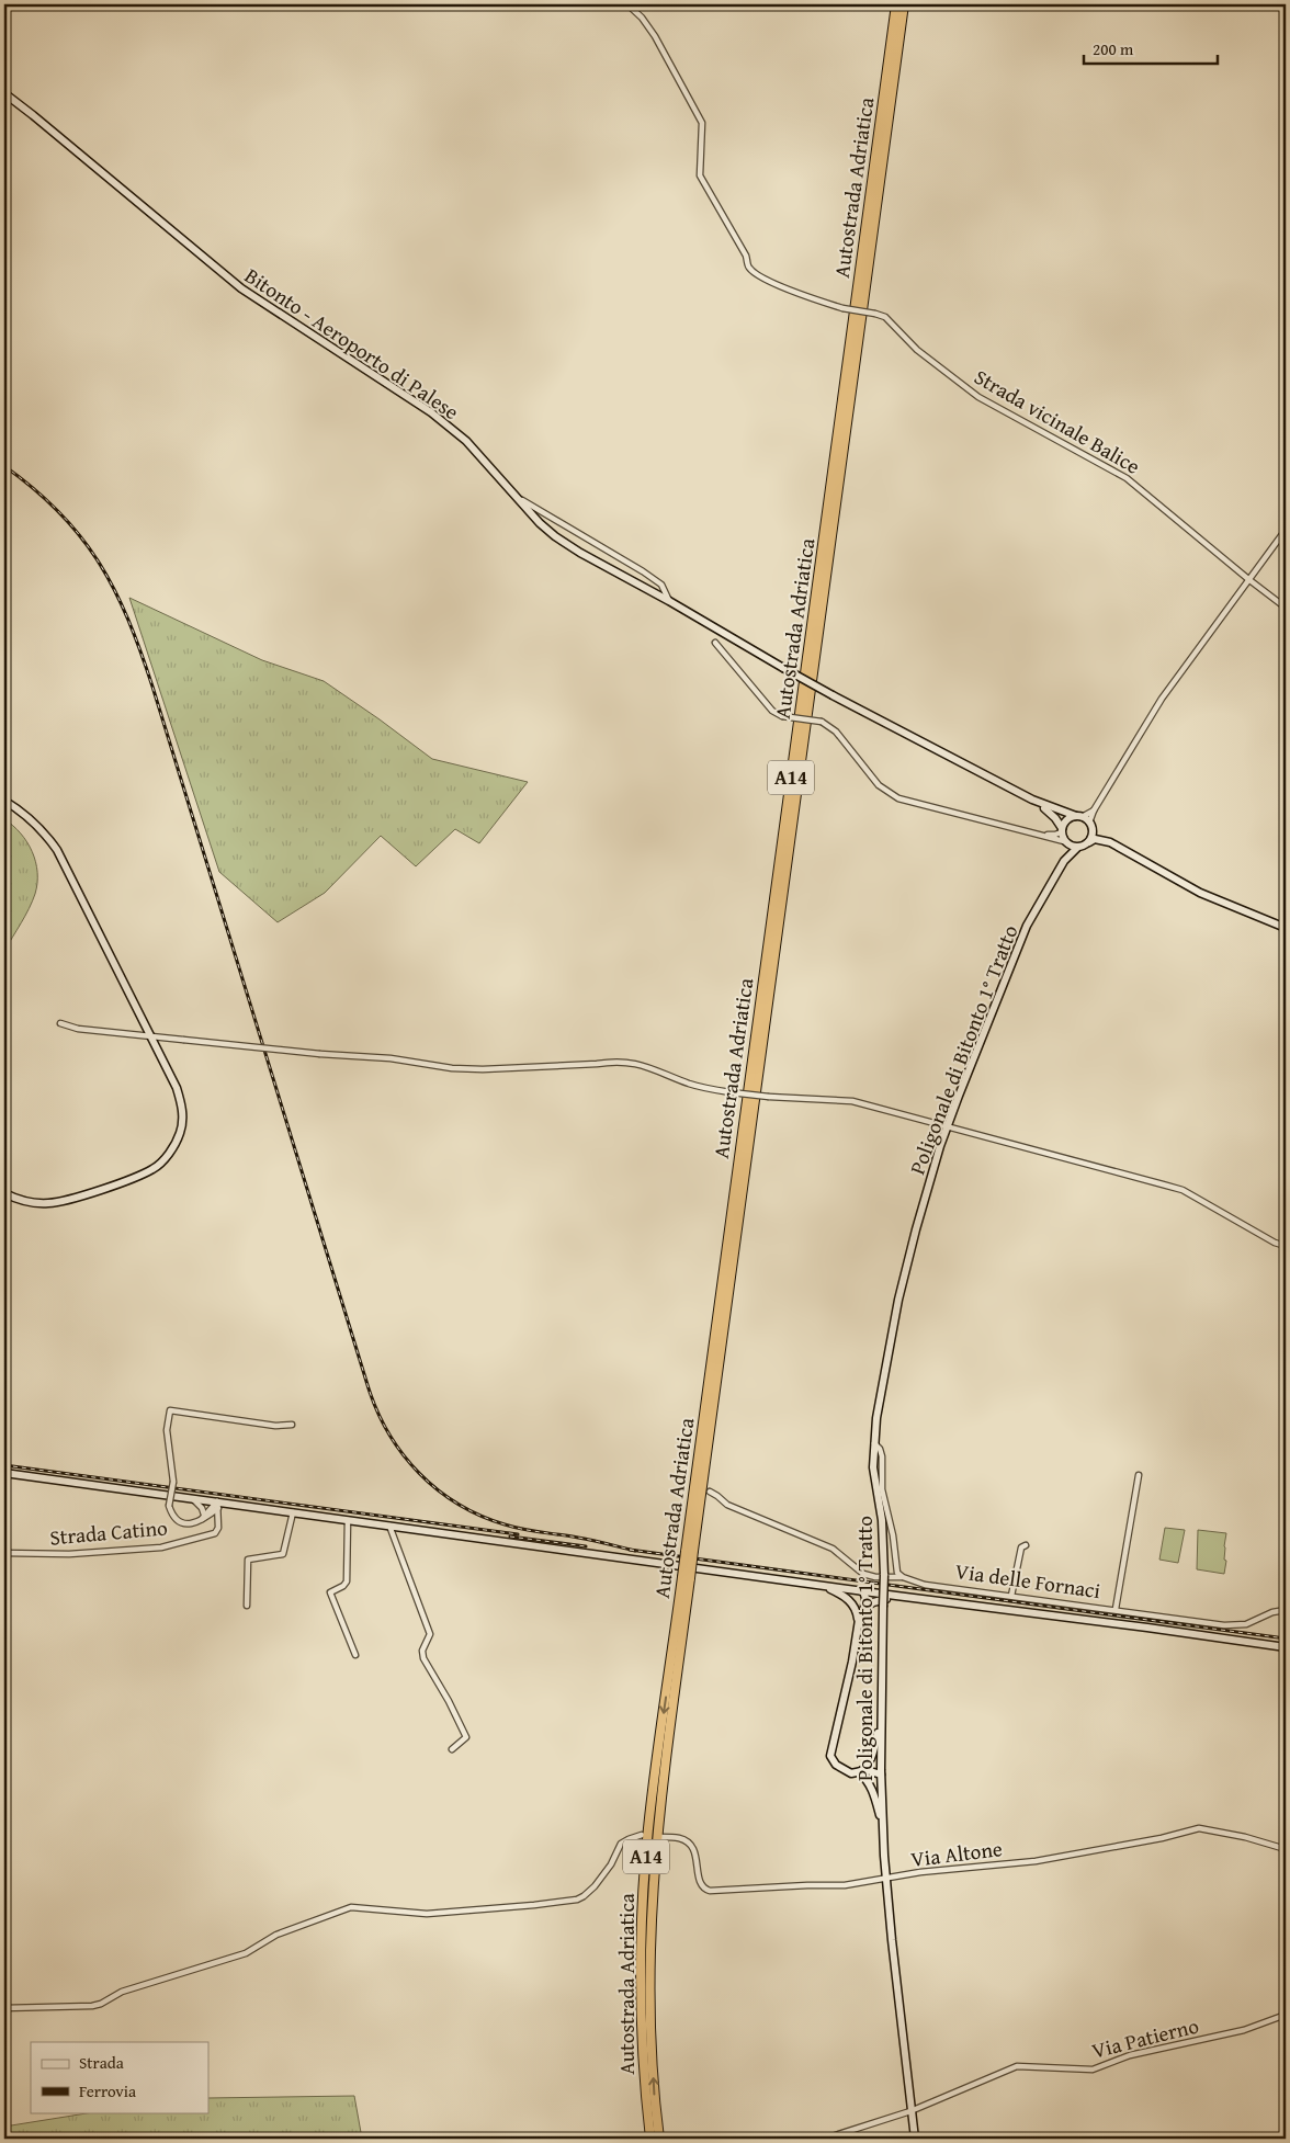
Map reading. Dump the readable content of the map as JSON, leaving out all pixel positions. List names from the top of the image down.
{
  "streets": {
    "highway": ["Autostrada Adriatica", "A14"],
    "main road": ["Bitonto - Aeroporto di Palese", "Poligonale di Bitonto 1° Tratto"],
    "street": [
      "Strada vicinale Balice",
      "Strada Catino",
      "Via delle Fornaci",
      "Via Altone",
      "Via Patierno"
    ]
  },
  "crossings": [
    ["Poligonale di Bitonto 1° Tratto", "Via Altone"],
    ["Poligonale di Bitonto 1° Tratto", "Via Patierno"]
  ],
  "legend": ["Strada", "Ferrovia"],
  "scale_bar": "200 m"
}
